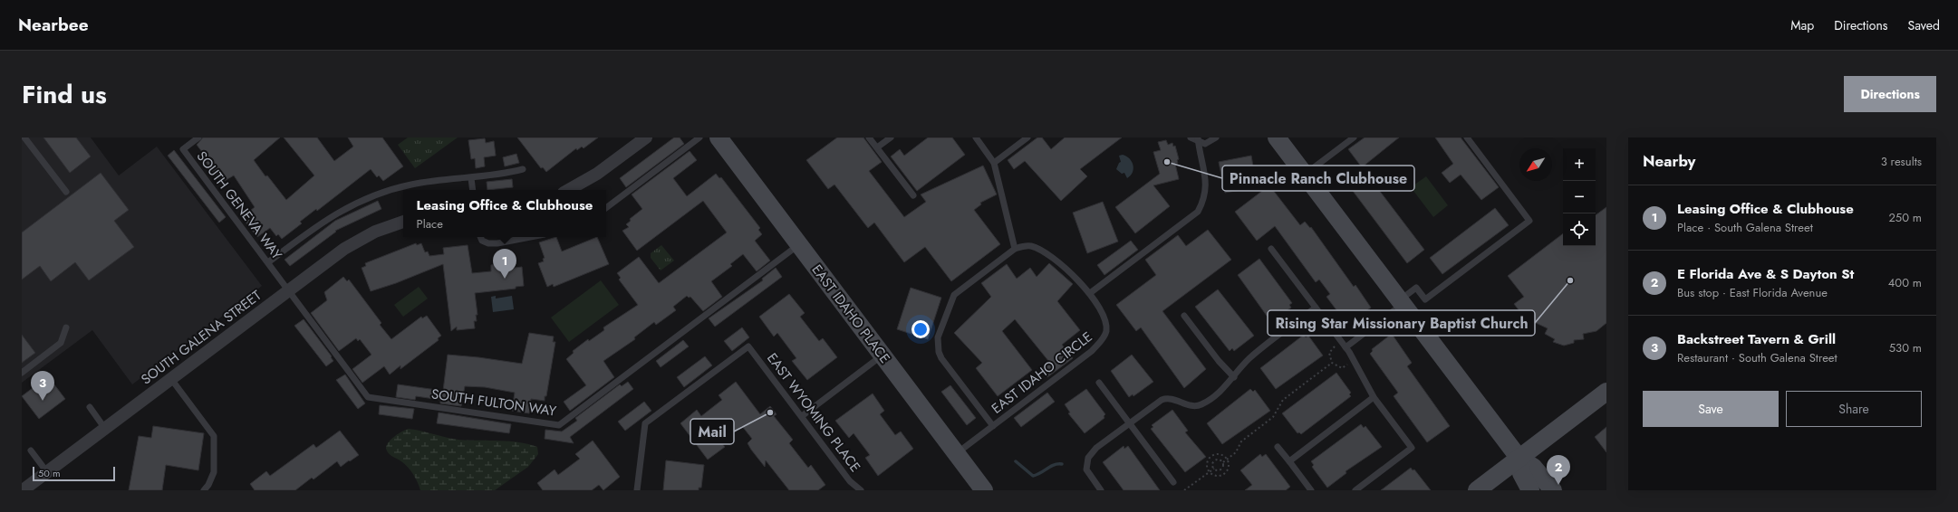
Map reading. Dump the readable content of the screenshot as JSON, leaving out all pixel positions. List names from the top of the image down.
{
  "streets": {
    "street": ["EAST IDAHO PLACE", "SOUTH GALENA STREET"],
    "lane": [
      "SOUTH GENEVA WAY",
      "EAST IDAHO CIRCLE",
      "SOUTH FULTON WAY",
      "EAST WYOMING PLACE"
    ]
  },
  "crossings": [
    ["SOUTH GENEVA WAY", "SOUTH GALENA STREET"],
    ["SOUTH GENEVA WAY", "SOUTH FULTON WAY"],
    ["EAST IDAHO PLACE", "EAST IDAHO CIRCLE"],
    ["EAST IDAHO PLACE", "SOUTH FULTON WAY"],
    ["SOUTH GALENA STREET", "SOUTH FULTON WAY"]
  ],
  "places": ["Pinnacle Ranch Clubhouse", "Rising Star Missionary Baptist Church", "Mail"],
  "scale_bar": "50 m",
  "north": "bottom left",
  "page": {
    "header": "Nearbee",
    "nav": ["Map", "Directions", "Saved"],
    "title": "Find us",
    "buttons": [
      "Directions",
      ["Save", "Share"]
    ],
    "heading": ["Nearby", "3 results"],
    "map_buttons": ["+", "−"],
    "list": [
      {
        "mark": "1",
        "name": "Leasing Office & Clubhouse",
        "note": "Place · South Galena Street",
        "value": "250 m"
      },
      {
        "mark": "2",
        "name": "E Florida Ave & S Dayton St",
        "note": "Bus stop · East Florida Avenue",
        "value": "400 m"
      },
      {
        "mark": "3",
        "name": "Backstreet Tavern & Grill",
        "note": "Restaurant · South Galena Street",
        "value": "530 m"
      }
    ],
    "popup": ["Leasing Office & Clubhouse", "Place"],
    "pins": ["1", "3", "2"],
    "scale": "50 m"
  }
}
